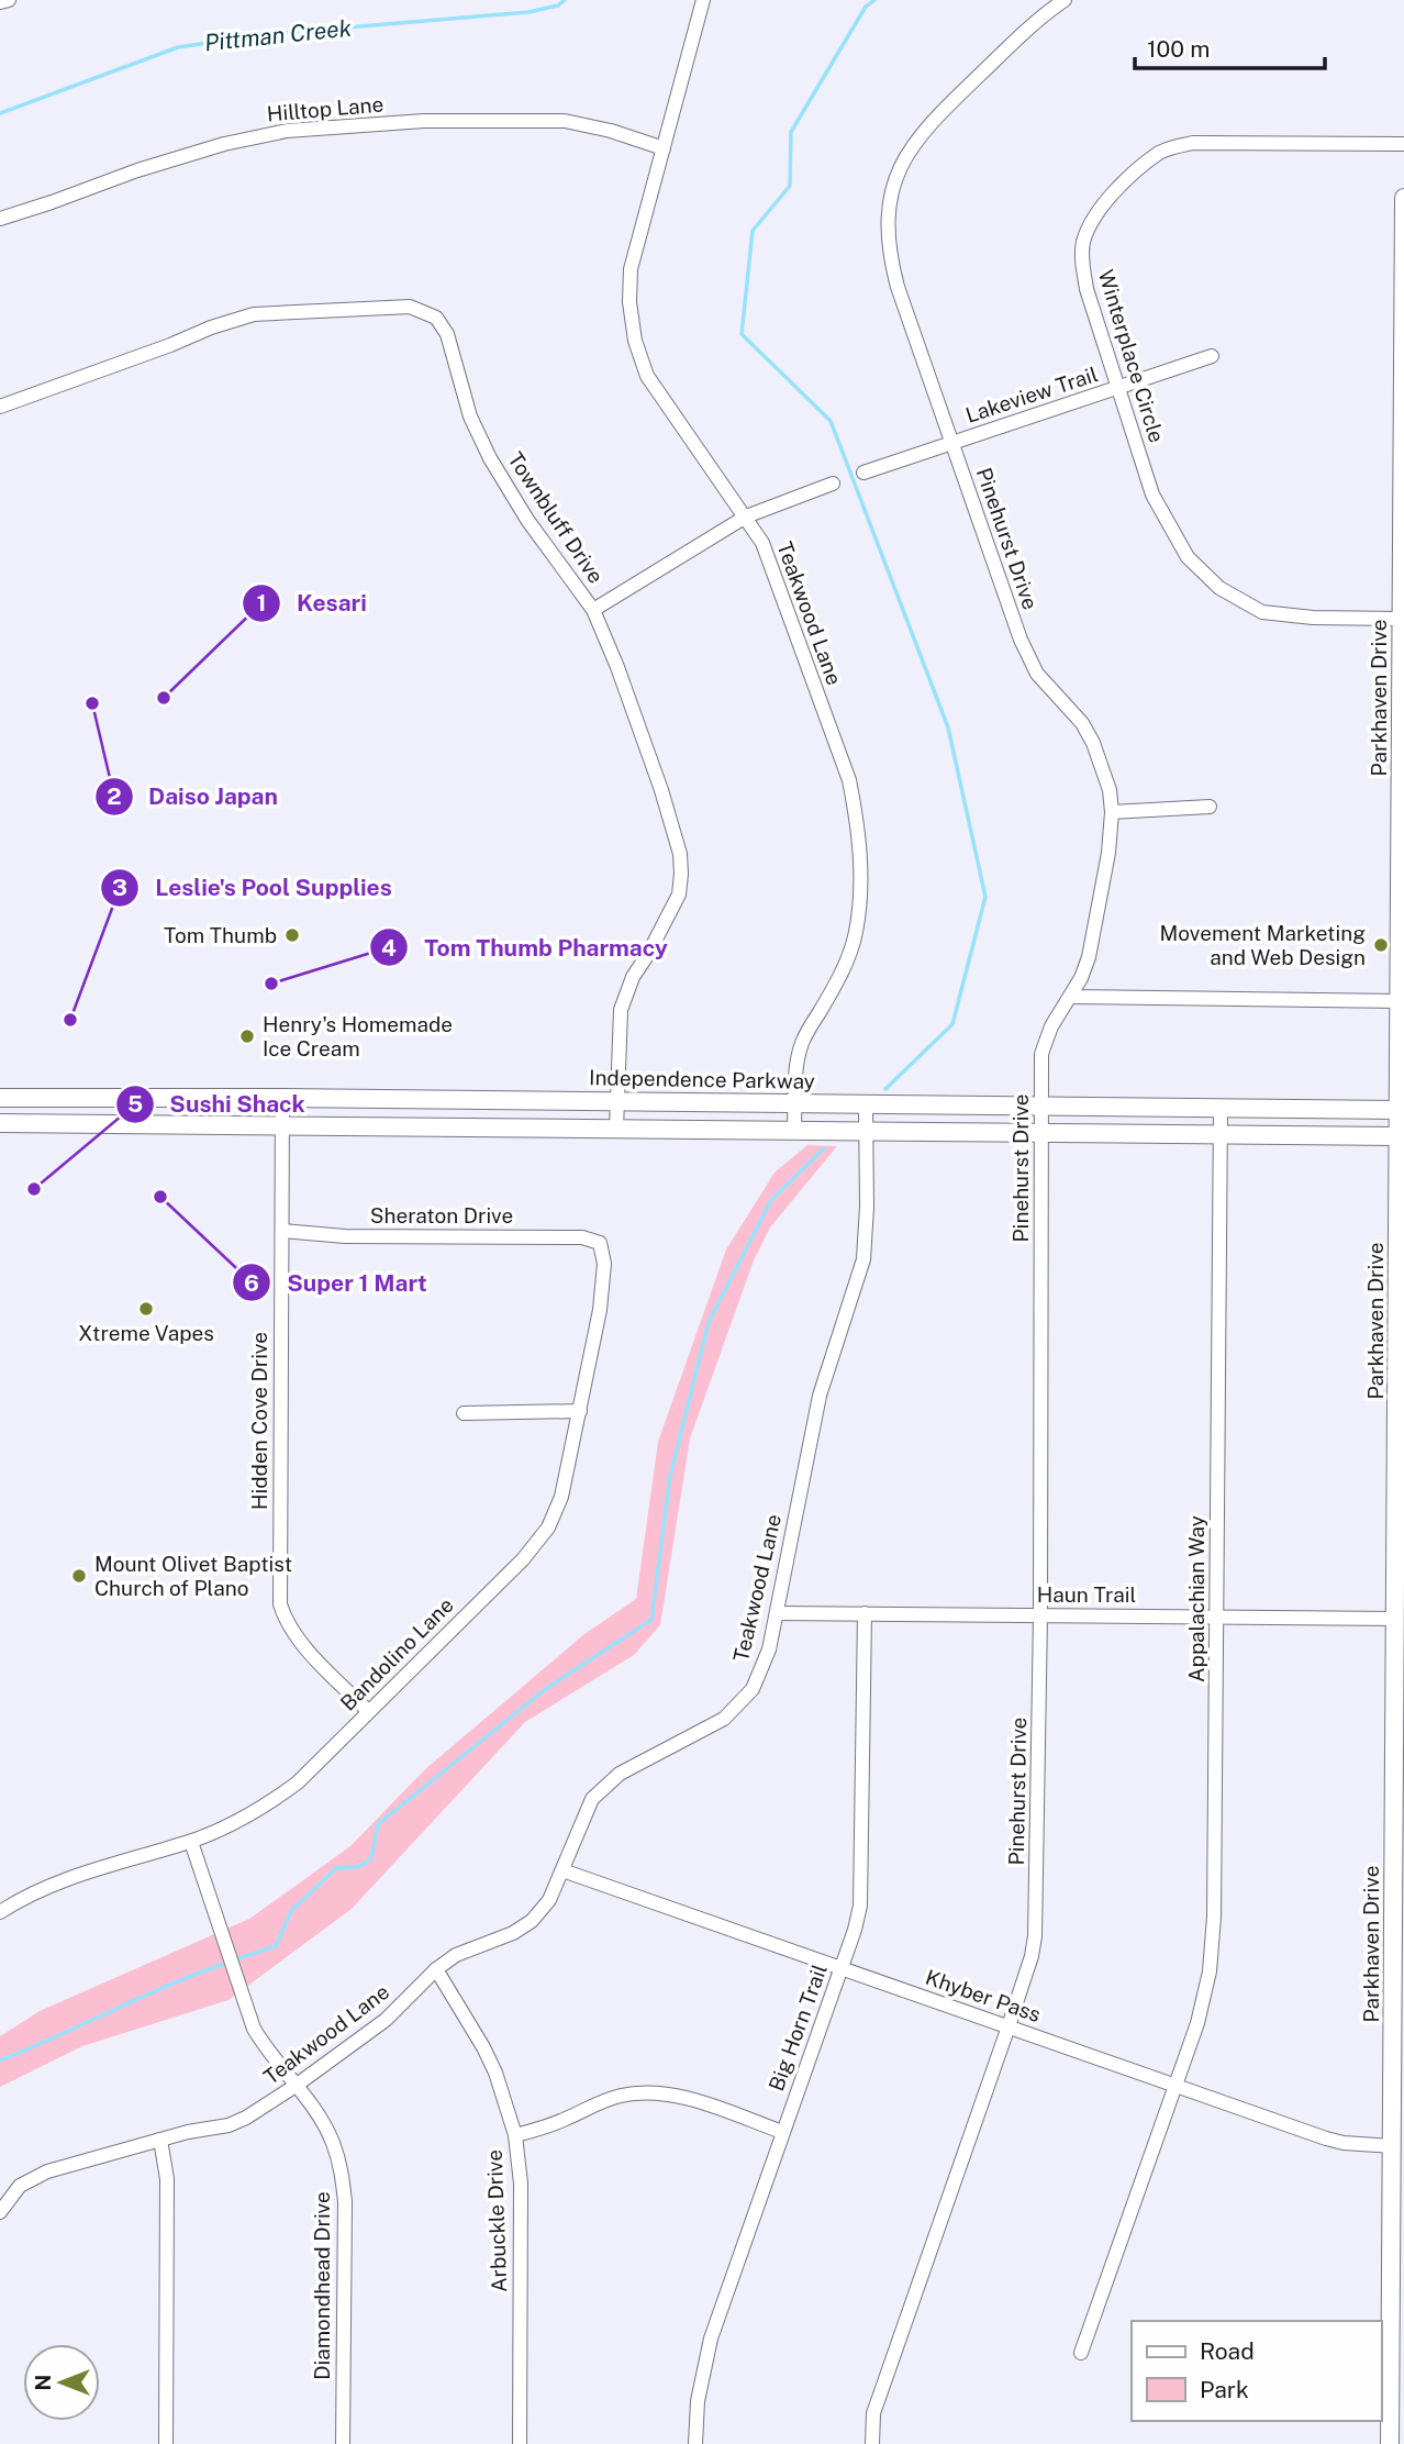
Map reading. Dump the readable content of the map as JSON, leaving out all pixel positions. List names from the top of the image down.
{
  "streets": {
    "main road": ["Parkhaven Drive", "Independence Parkway"],
    "street": [
      "Hilltop Lane",
      "Winterplace Circle",
      "Lakeview Trail",
      "Townbluff Drive",
      "Pinehurst Drive",
      "Teakwood Lane",
      "Sheraton Drive",
      "Hidden Cove Drive",
      "Haun Trail",
      "Appalachian Way",
      "Bandolino Lane",
      "Khyber Pass",
      "Big Horn Trail",
      "Arbuckle Drive",
      "Diamondhead Drive"
    ]
  },
  "crossings": [
    ["Hilltop Lane", "Teakwood Lane"],
    ["Winterplace Circle", "Lakeview Trail"],
    ["Winterplace Circle", "Parkhaven Drive"],
    ["Lakeview Trail", "Pinehurst Drive"],
    ["Townbluff Drive", "Independence Parkway"],
    ["Pinehurst Drive", "Independence Parkway"],
    ["Pinehurst Drive", "Haun Trail"],
    ["Pinehurst Drive", "Khyber Pass"],
    ["Teakwood Lane", "Independence Parkway"],
    ["Teakwood Lane", "Haun Trail"],
    ["Teakwood Lane", "Khyber Pass"],
    ["Teakwood Lane", "Arbuckle Drive"],
    ["Teakwood Lane", "Diamondhead Drive"],
    ["Parkhaven Drive", "Independence Parkway"],
    ["Parkhaven Drive", "Haun Trail"],
    ["Parkhaven Drive", "Khyber Pass"],
    ["Independence Parkway", "Hidden Cove Drive"],
    ["Independence Parkway", "Appalachian Way"],
    ["Sheraton Drive", "Hidden Cove Drive"],
    ["Sheraton Drive", "Bandolino Lane"],
    ["Hidden Cove Drive", "Bandolino Lane"],
    ["Haun Trail", "Appalachian Way"],
    ["Haun Trail", "Big Horn Trail"],
    ["Appalachian Way", "Khyber Pass"],
    ["Bandolino Lane", "Diamondhead Drive"],
    ["Khyber Pass", "Big Horn Trail"]
  ],
  "water": ["Pittman Creek"],
  "places": [
    "Kesari",
    "Daiso Japan",
    "Tom Thumb",
    "Movement Marketing and Web Design",
    "Tom Thumb Pharmacy",
    "Leslie's Pool Supplies",
    "Henry's Homemade Ice Cream",
    "Sushi Shack",
    "Super 1 Mart",
    "Xtreme Vapes",
    "Mount Olivet Baptist Church of Plano"
  ],
  "legend": ["Road", "Park"],
  "scale_bar": "100 m",
  "north": "left"
}
